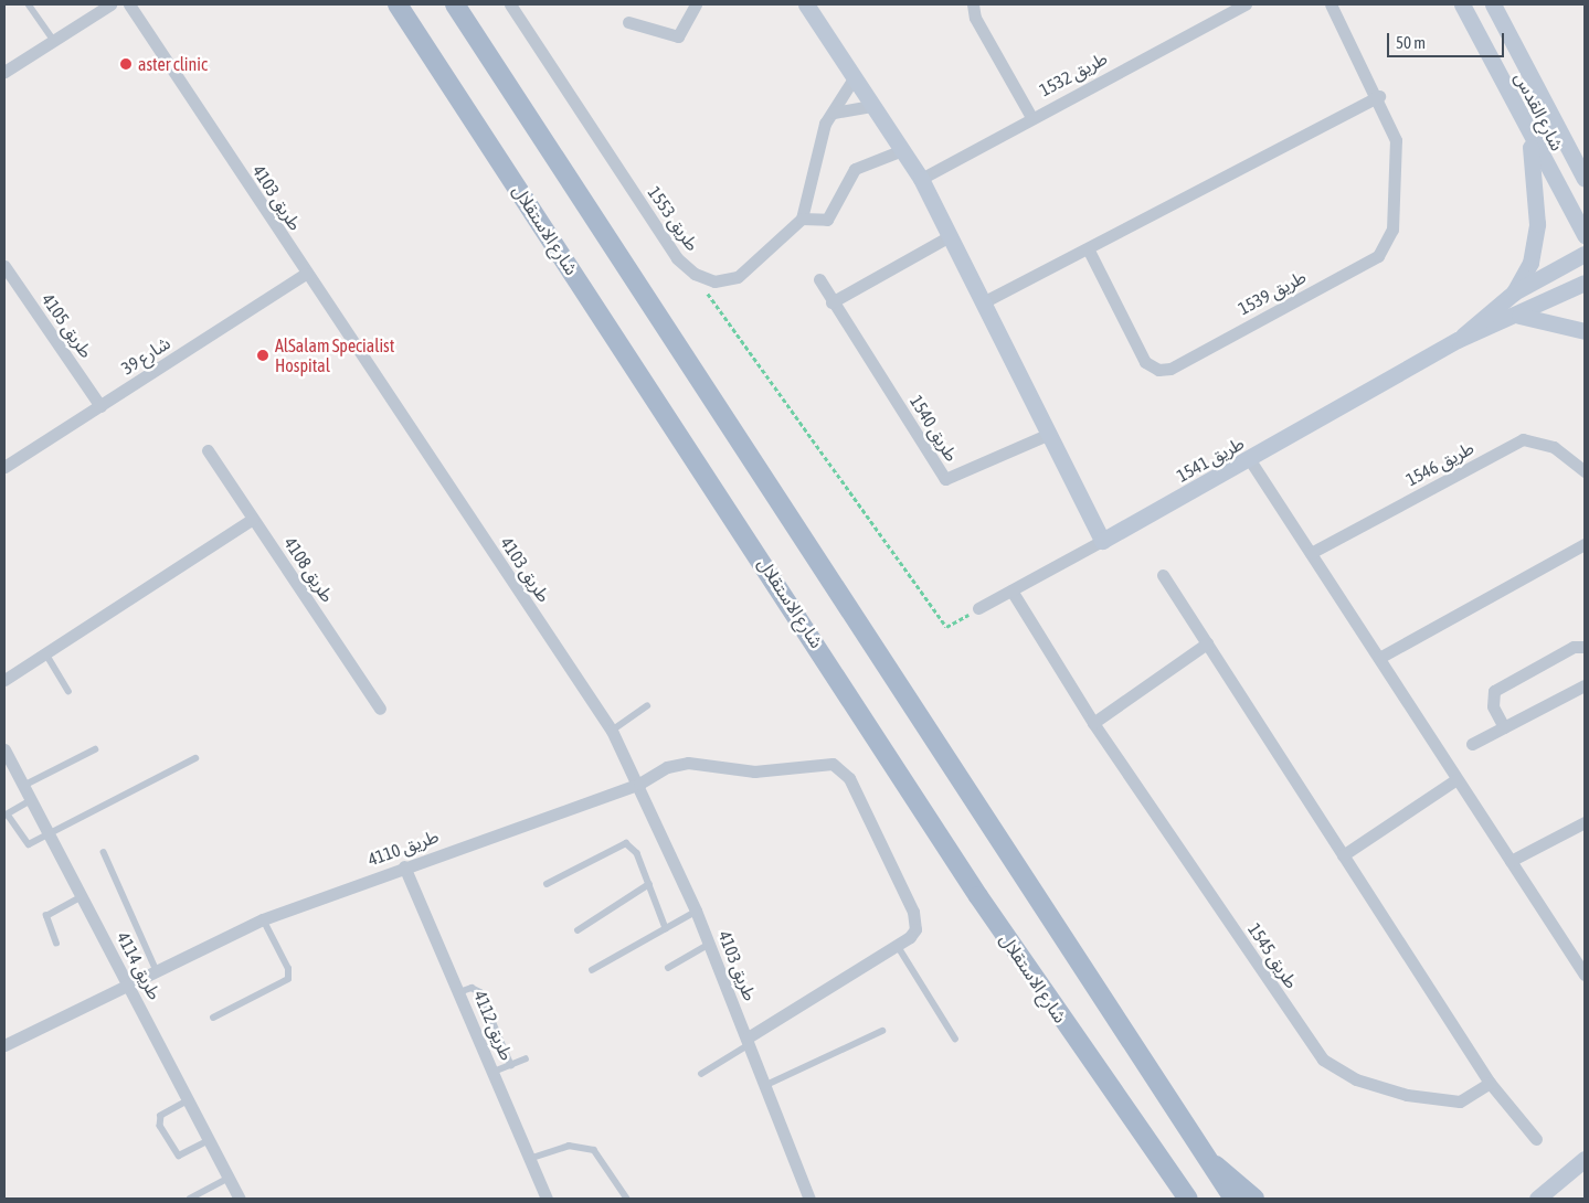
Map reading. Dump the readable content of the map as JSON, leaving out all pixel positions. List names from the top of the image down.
{
  "streets": {
    "main road": ["شارع الاستقلال"],
    "street": [
      "طريق 1532",
      "شارع القدس",
      "طريق 4103",
      "طريق 1553",
      "طريق 1539",
      "طريق 4105",
      "شارع 39",
      "طريق 1540",
      "طريق 1541",
      "طريق 1546",
      "طريق 4108",
      "طريق 4110",
      "طريق 1545",
      "طريق 4114",
      "طريق 4112"
    ]
  },
  "crossings": [
    ["طريق 4103", "شارع 39"],
    ["طريق 4103", "طريق 4110"],
    ["طريق 4105", "شارع 39"],
    ["طريق 1541", "طريق 1545"],
    ["طريق 4110", "طريق 4114"],
    ["طريق 4110", "طريق 4112"]
  ],
  "places": ["aster clinic", "AlSalam Specialist Hospital"],
  "scale_bar": "50 m"
}
